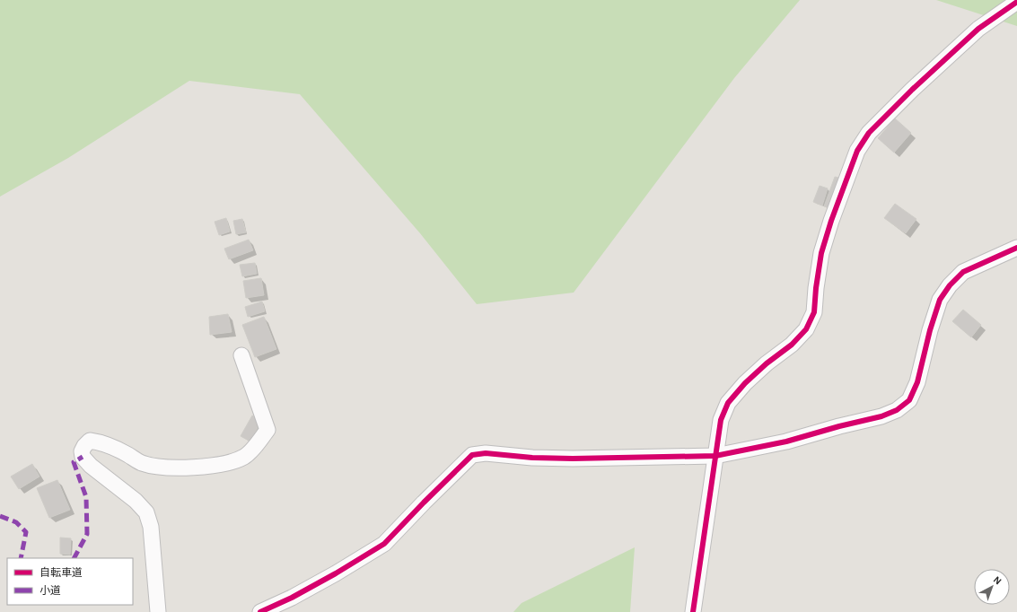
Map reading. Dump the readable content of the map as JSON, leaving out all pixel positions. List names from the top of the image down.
{
  "legend": ["自転車道", "小道"],
  "north": "top right"
}
